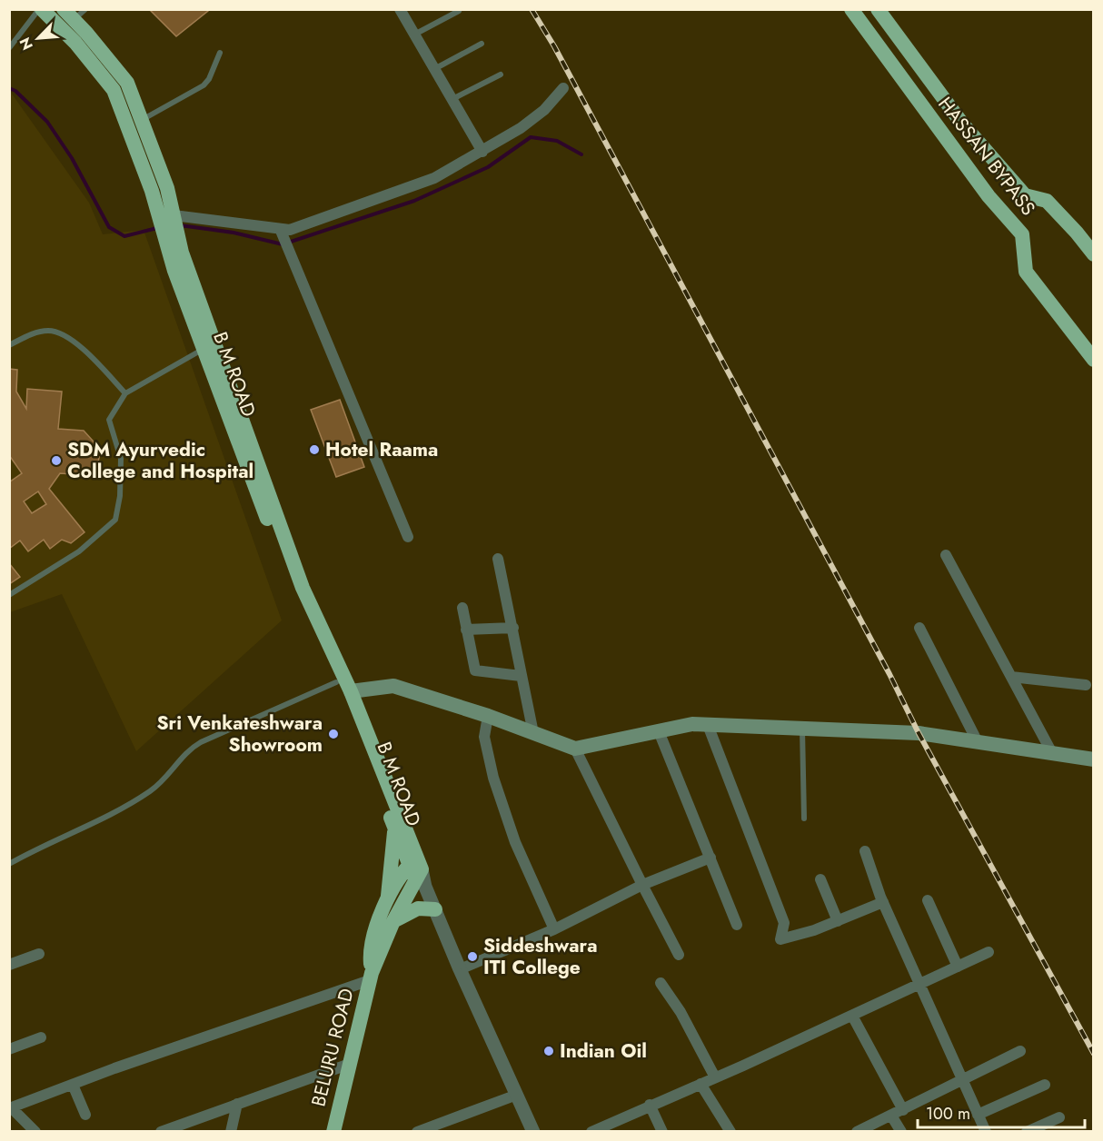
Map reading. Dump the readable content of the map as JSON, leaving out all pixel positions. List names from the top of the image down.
{
  "streets": {
    "highway": ["HASSAN BYPASS", "B M ROAD", "BELURU ROAD"]
  },
  "crossings": [
    ["B M ROAD", "BELURU ROAD"]
  ],
  "places": [
    "Hotel Raama",
    "SDM Ayurvedic College and Hospital",
    "Sri Venkateshwara Showroom",
    "Siddeshwara ITI College",
    "Indian Oil"
  ],
  "scale_bar": "100 m",
  "north": "bottom left"
}
